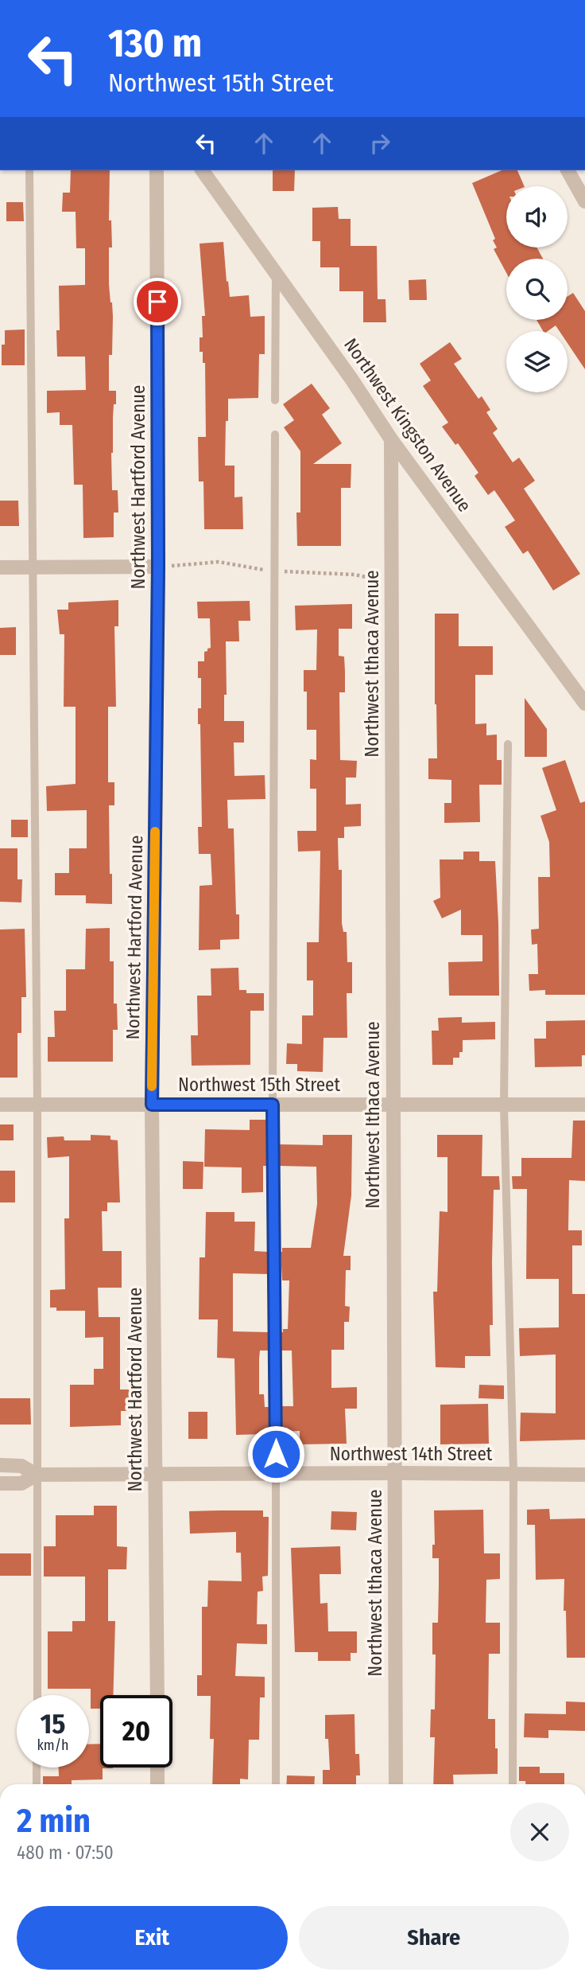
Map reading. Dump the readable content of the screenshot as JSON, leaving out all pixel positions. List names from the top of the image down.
{
  "streets": {
    "street": [
      "Northwest Kingston Avenue",
      "Northwest Hartford Avenue",
      "Northwest Ithaca Avenue",
      "Northwest 15th Street",
      "Northwest 14th Street"
    ]
  },
  "crossings": [
    ["Northwest Kingston Avenue", "Northwest Ithaca Avenue"],
    ["Northwest Hartford Avenue", "Northwest 15th Street"],
    ["Northwest Hartford Avenue", "Northwest 14th Street"],
    ["Northwest Ithaca Avenue", "Northwest 15th Street"],
    ["Northwest Ithaca Avenue", "Northwest 14th Street"]
  ],
  "page": {
    "turn": ["130 m", "Northwest 15th Street"],
    "speed": "15 km/h",
    "limit": "20",
    "heading": ["2 min", "480 m · 07:50"],
    "buttons": ["Exit", "Share"]
  }
}
